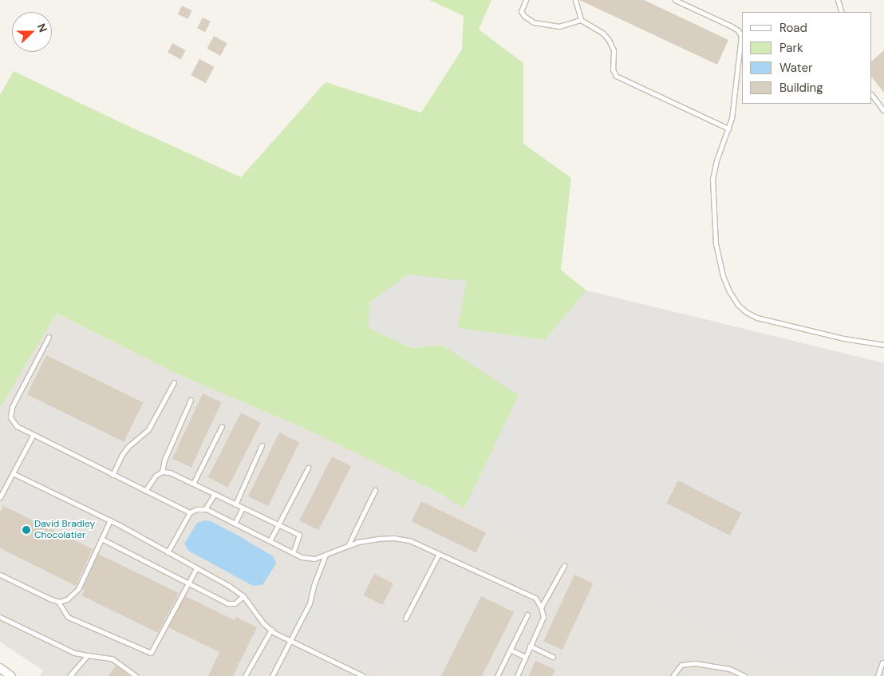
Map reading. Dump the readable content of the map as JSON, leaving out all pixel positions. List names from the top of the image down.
{
  "places": ["David Bradley Chocolatier"],
  "legend": [
    "Road",
    "Park",
    "Water",
    "Building"
  ],
  "north": "right"
}
